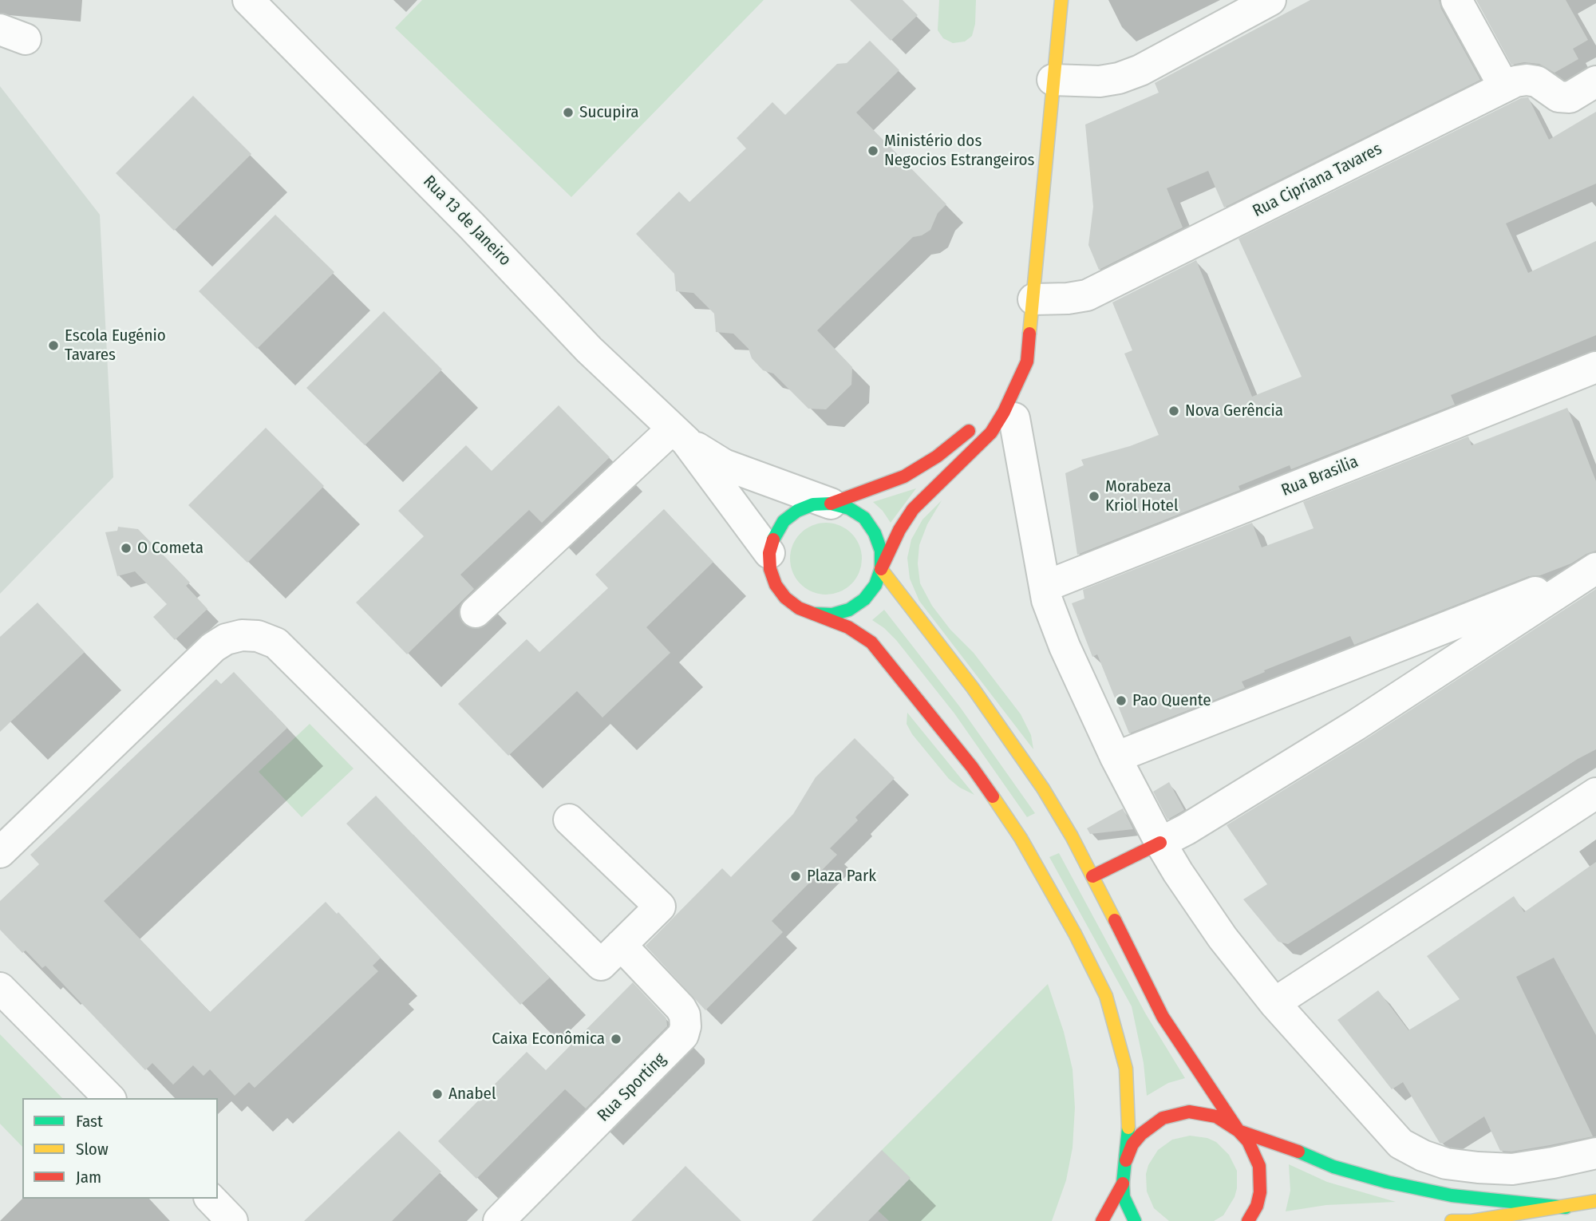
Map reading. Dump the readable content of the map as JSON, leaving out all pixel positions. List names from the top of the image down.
{
  "streets": {
    "street": [
      "Rua Cipriana Tavares",
      "Rua 13 de Janeiro",
      "Rua Brasilia",
      "Rua Sporting"
    ]
  },
  "places": [
    "Sucupira",
    "Ministério dos Negocios Estrangeiros",
    "Escola Eugénio Tavares",
    "Nova Gerência",
    "Morabeza Kriol Hotel",
    "O Cometa",
    "Pao Quente",
    "Plaza Park",
    "Caixa Econômica",
    "Anabel"
  ],
  "legend": ["Fast", "Slow", "Jam"]
}
